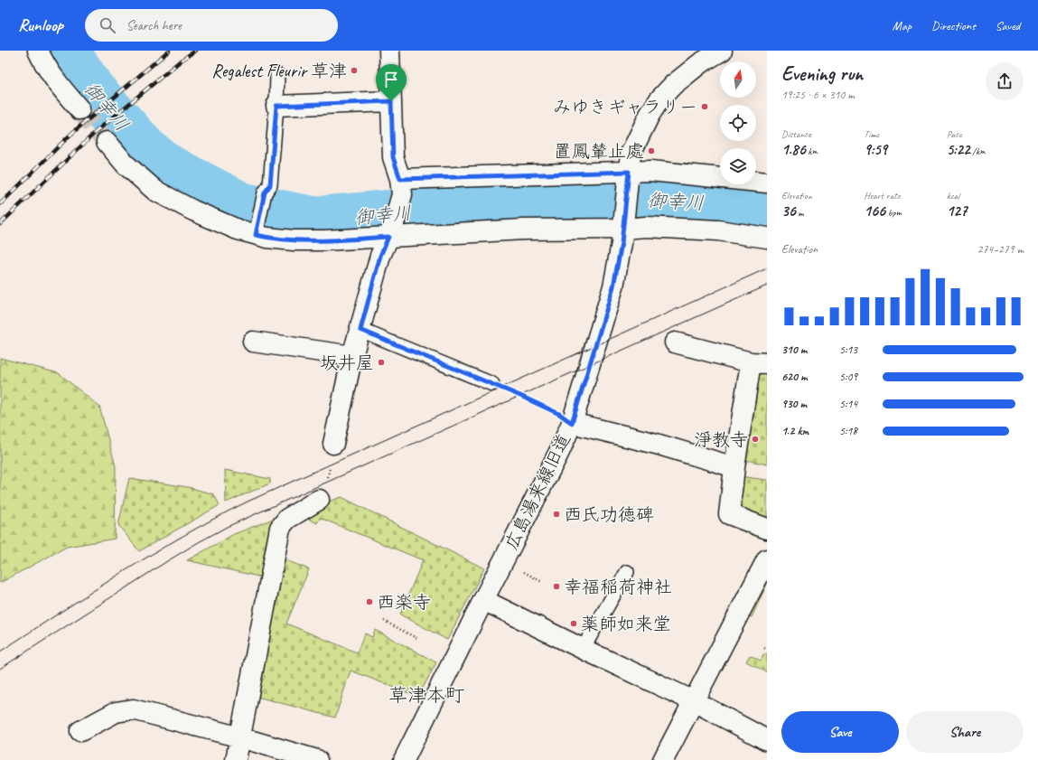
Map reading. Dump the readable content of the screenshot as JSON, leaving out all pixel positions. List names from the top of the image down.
{
  "streets": {
    "street": ["広島湯来線旧道"]
  },
  "districts": ["草津本町"],
  "water": ["御幸川"],
  "places": [
    "Regalest Fleurir 草津",
    "みゆきギャラリー",
    "置鳳輦止處",
    "坂井屋",
    "淨教寺",
    "西氏功徳碑",
    "幸福稲荷神社",
    "西楽寺",
    "薬師如来堂"
  ],
  "north": "top",
  "page": {
    "header": "Runloop",
    "search": "Search here",
    "nav": ["Map", "Directions", "Saved"],
    "heading": ["Evening run", "19:25 · 6 × 310 m"],
    "stats": [
      ["Distance", "1.86 km"],
      ["Time", "9:59"],
      ["Pace", "5:22 /km"],
      ["Elevation", "36 m"],
      ["Heart rate", "166 bpm"],
      ["kcal", "127"]
    ],
    "chart": ["Elevation", "274–279 m"],
    "list": [
      {
        "name": "310 m",
        "note": "5:13"
      },
      {
        "name": "620 m",
        "note": "5:09"
      },
      {
        "name": "930 m",
        "note": "5:14"
      },
      {
        "name": "1.2 km",
        "note": "5:18"
      }
    ],
    "buttons": ["Save", "Share"]
  }
}
